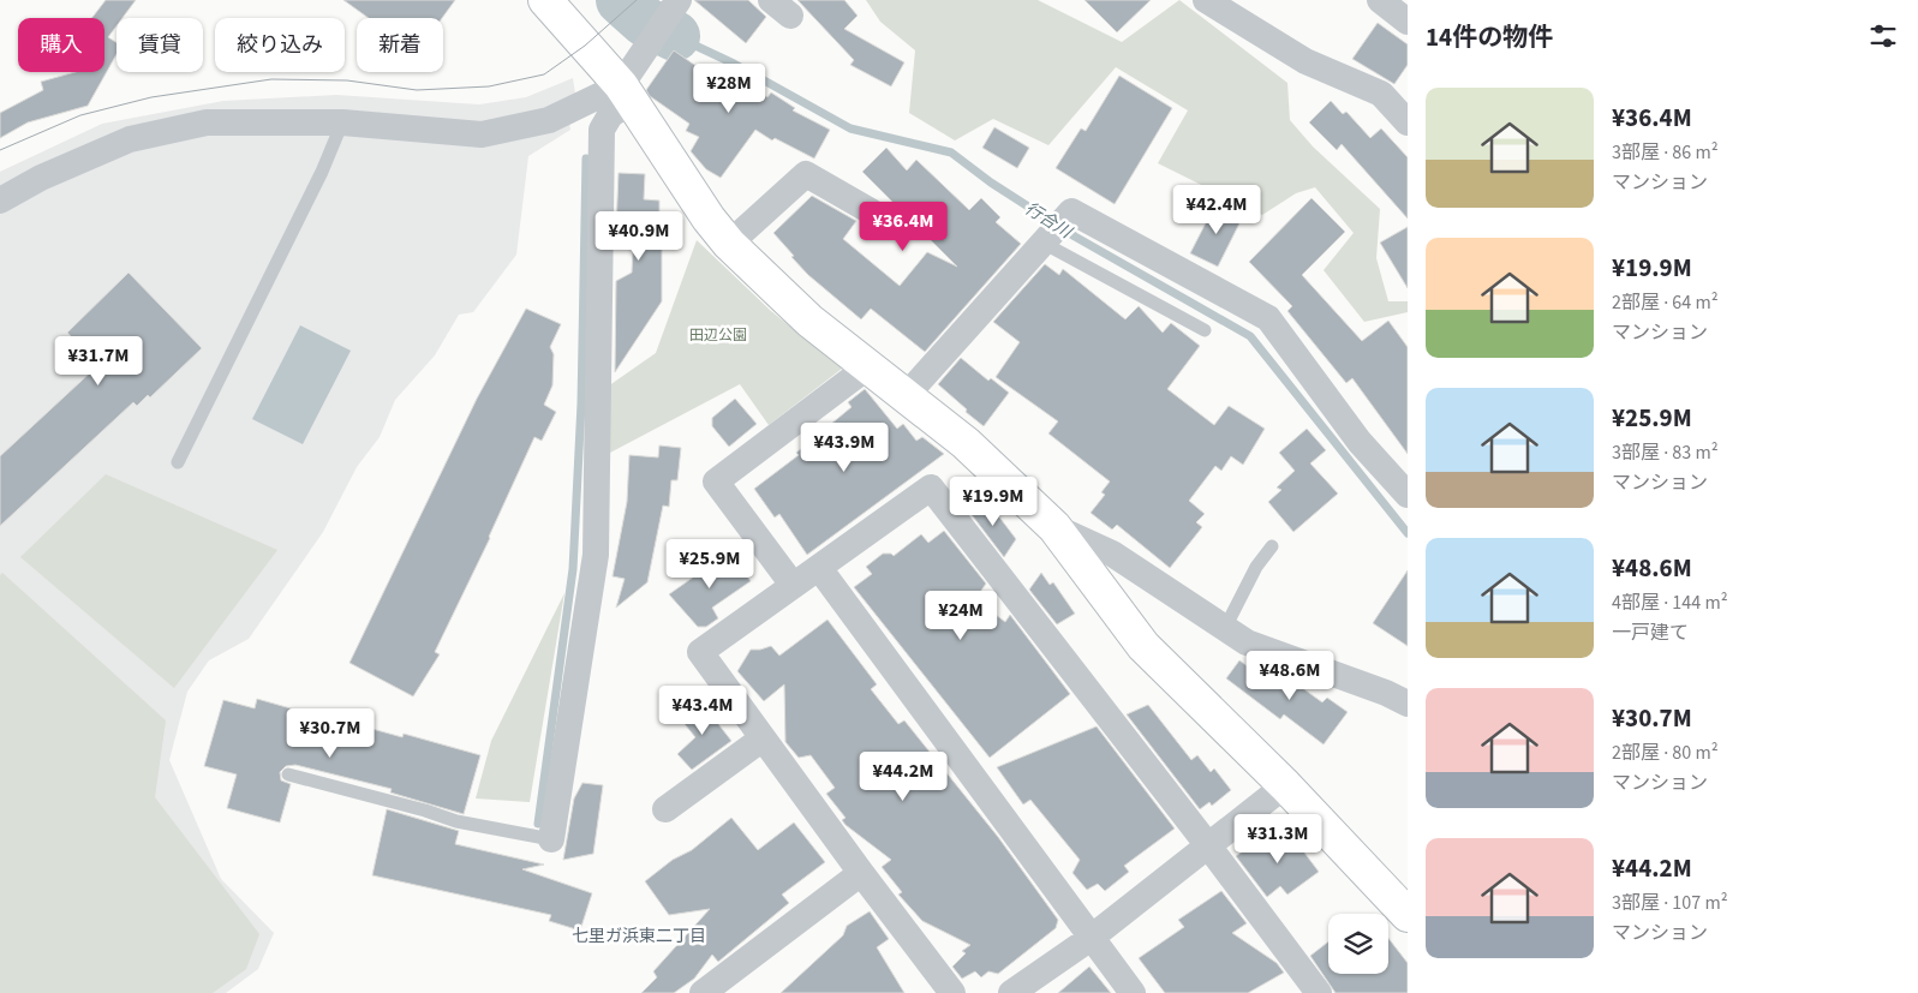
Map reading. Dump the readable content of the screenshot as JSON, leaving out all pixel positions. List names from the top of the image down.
{
  "districts": ["七里ガ浜東二丁目"],
  "water": ["行合川"],
  "parks": ["田辺公園"],
  "page": {
    "heading": "14件の物件",
    "chip": [
      "購入",
      "賃貸",
      "絞り込み",
      "新着"
    ],
    "price": [
      "¥28M",
      "¥42.4M",
      "¥36.4M",
      "¥40.9M",
      "¥31.7M",
      "¥43.9M",
      "¥19.9M",
      "¥25.9M",
      "¥24M",
      "¥48.6M",
      "¥43.4M",
      "¥30.7M",
      "¥44.2M",
      "¥31.3M"
    ],
    "list": [
      {
        "name": "¥36.4M",
        "note": "3部屋 · 86 m² · マンション"
      },
      {
        "name": "¥19.9M",
        "note": "2部屋 · 64 m² · マンション"
      },
      {
        "name": "¥25.9M",
        "note": "3部屋 · 83 m² · マンション"
      },
      {
        "name": "¥48.6M",
        "note": "4部屋 · 144 m² · 一戸建て"
      },
      {
        "name": "¥30.7M",
        "note": "2部屋 · 80 m² · マンション"
      },
      {
        "name": "¥44.2M",
        "note": "3部屋 · 107 m² · マンション"
      }
    ]
  }
}
